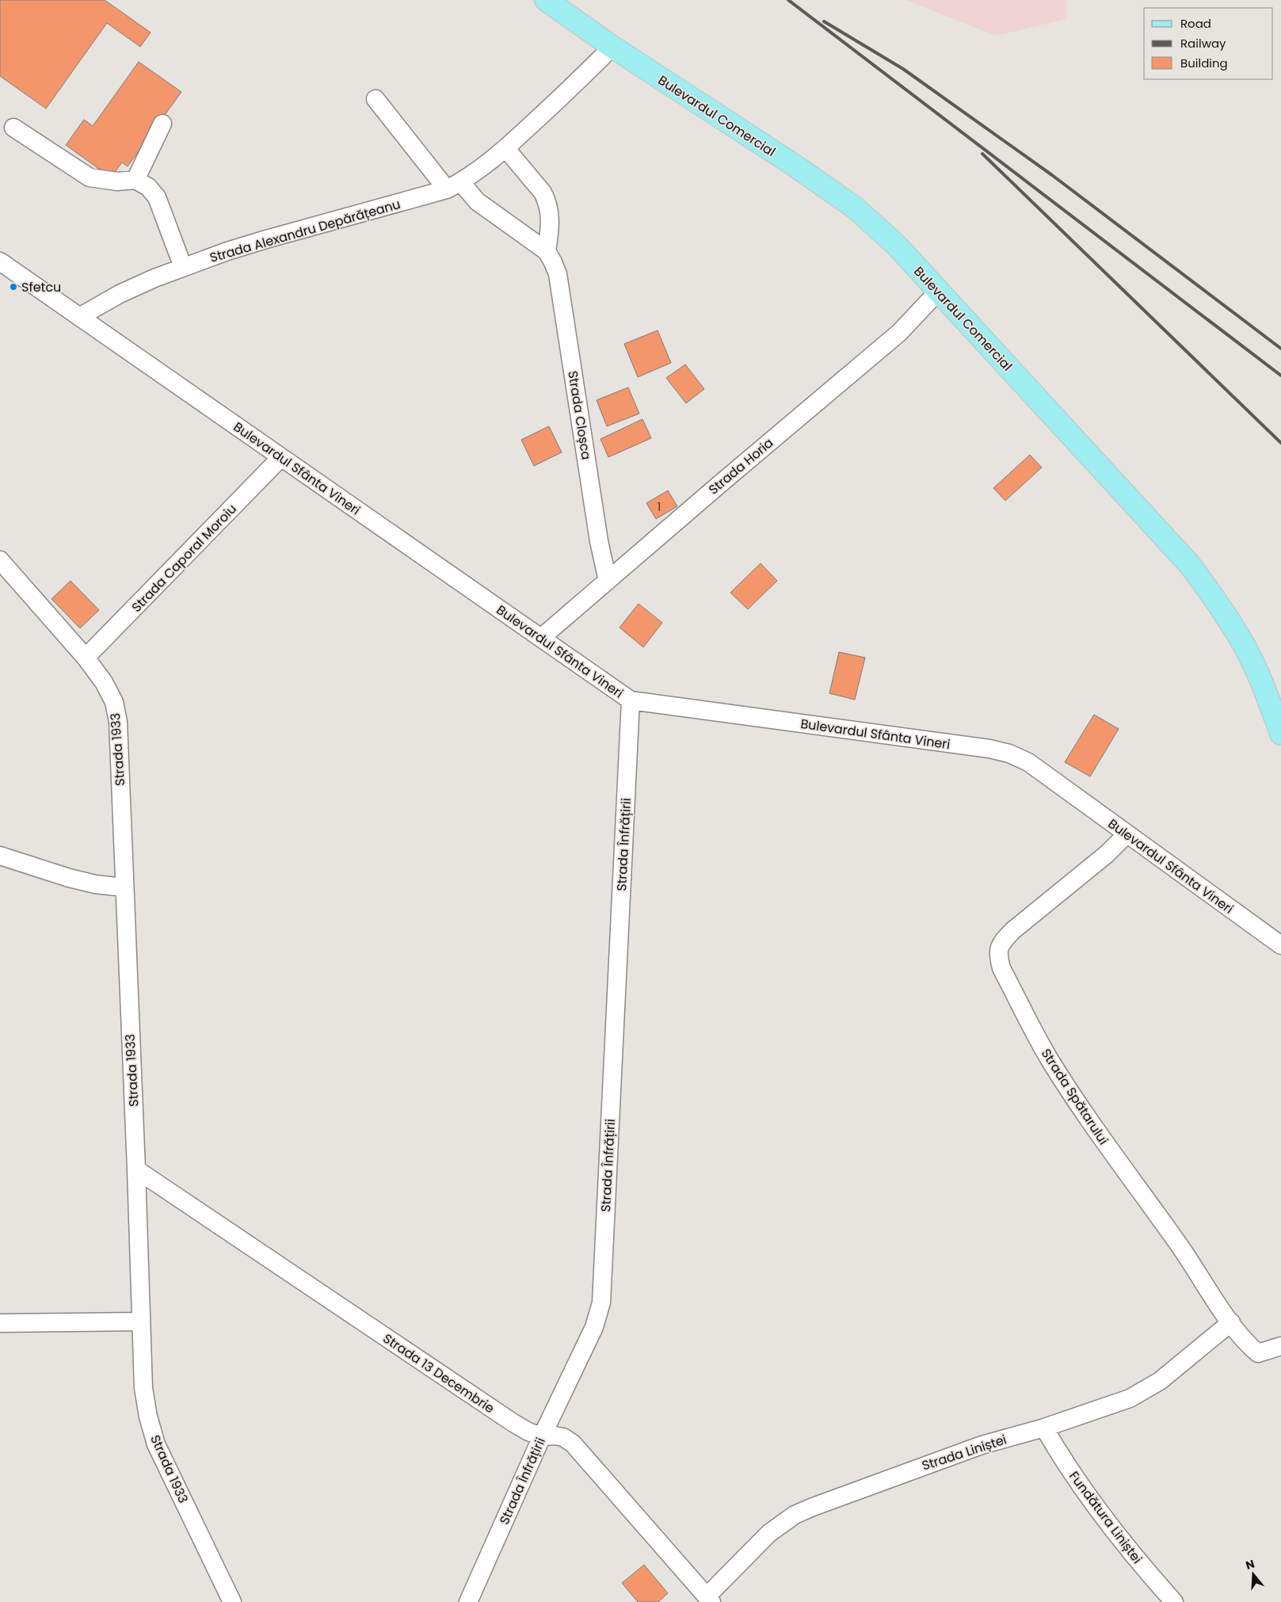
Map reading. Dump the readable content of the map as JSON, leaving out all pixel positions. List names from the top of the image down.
{
  "streets": {
    "main road": ["Bulevardul Comercial"],
    "street": [
      "Strada Alexandru Depărățeanu",
      "Strada Cloșca",
      "Strada Horia",
      "Bulevardul Sfânta Vineri",
      "Strada Caporal Moroiu",
      "Strada 1933",
      "Strada Înfrățirii",
      "Strada Spătarului",
      "Strada 13 Decembrie",
      "Strada Liniștei",
      "Fundătura Liniștei"
    ]
  },
  "crossings": [
    ["Bulevardul Comercial", "Strada Alexandru Depărățeanu"],
    ["Bulevardul Comercial", "Strada Horia"],
    ["Strada Alexandru Depărățeanu", "Strada Cloșca"],
    ["Strada Alexandru Depărățeanu", "Bulevardul Sfânta Vineri"],
    ["Strada Cloșca", "Strada Horia"],
    ["Strada Horia", "Bulevardul Sfânta Vineri"],
    ["Bulevardul Sfânta Vineri", "Strada Caporal Moroiu"],
    ["Bulevardul Sfânta Vineri", "Strada Înfrățirii"],
    ["Bulevardul Sfânta Vineri", "Strada Spătarului"],
    ["Strada Caporal Moroiu", "Strada 1933"],
    ["Strada 1933", "Strada 13 Decembrie"],
    ["Strada Înfrățirii", "Strada 13 Decembrie"],
    ["Strada Spătarului", "Strada Liniștei"],
    ["Strada 13 Decembrie", "Strada Liniștei"],
    ["Strada Liniștei", "Fundătura Liniștei"]
  ],
  "places": ["Sfetcu"],
  "house_numbers": ["1"],
  "legend": ["Road", "Railway", "Building"],
  "north": "top"
}
